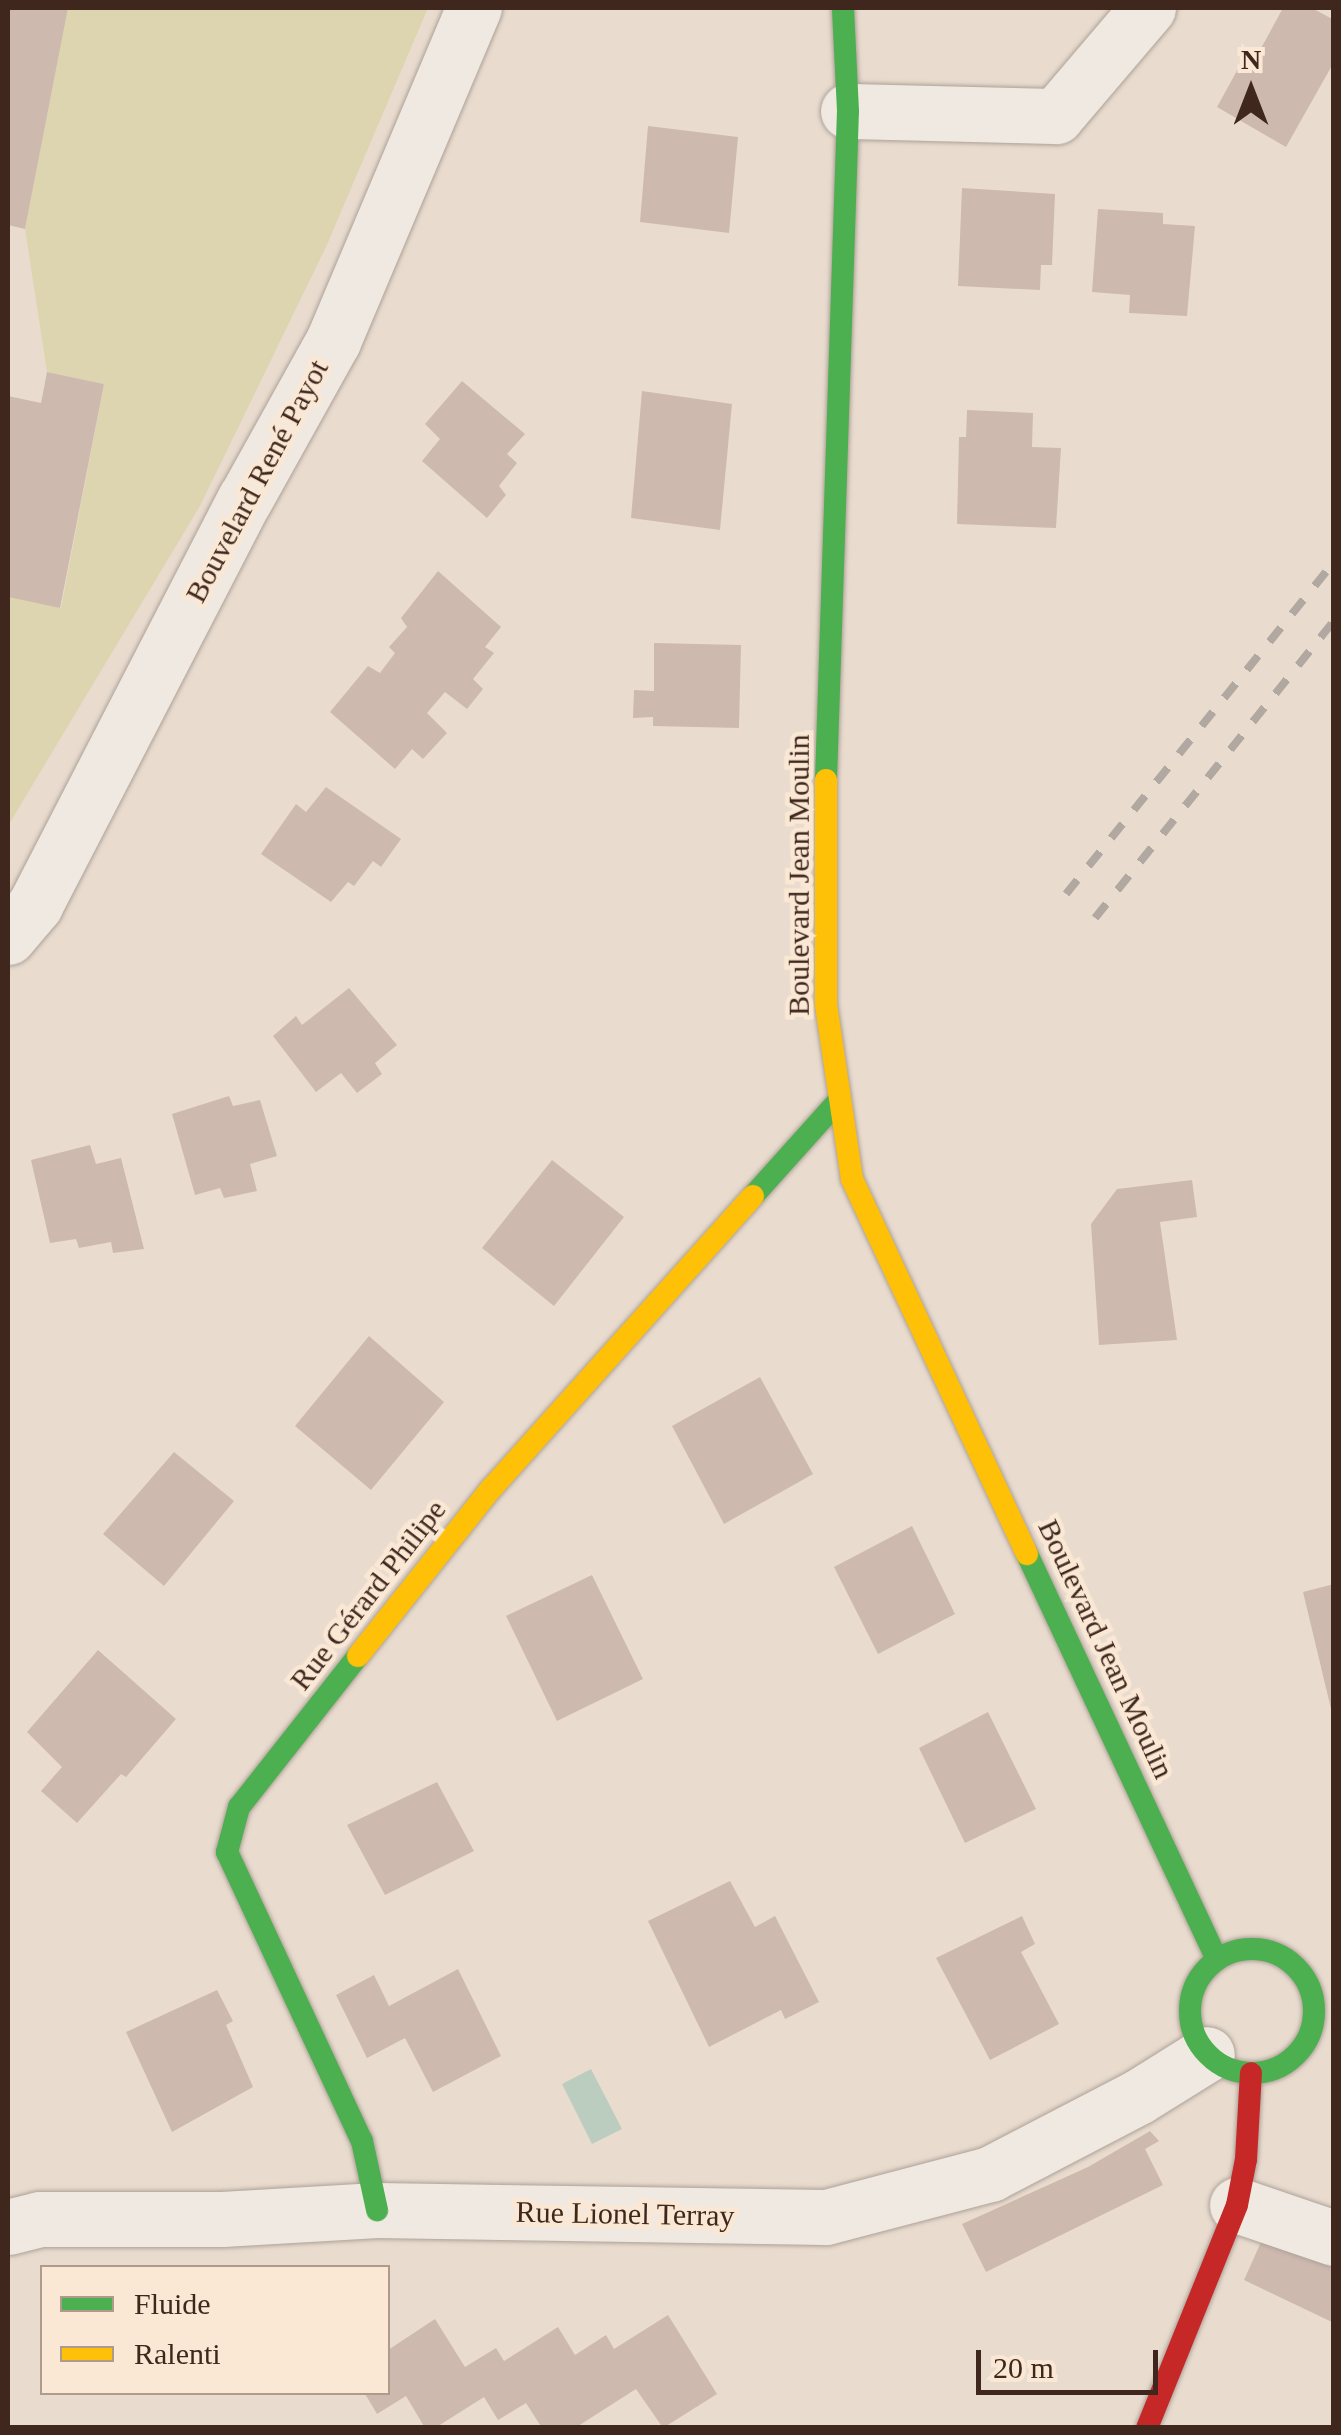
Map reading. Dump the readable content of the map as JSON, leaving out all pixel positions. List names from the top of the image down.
{
  "streets": {
    "street": [
      "Bouvelard René Payot",
      "Boulevard Jean Moulin",
      "Rue Gérard Philipe",
      "Rue Lionel Terray"
    ]
  },
  "crossings": [
    ["Boulevard Jean Moulin", "Rue Gérard Philipe"],
    ["Boulevard Jean Moulin", "Rue Lionel Terray"],
    ["Rue Gérard Philipe", "Rue Lionel Terray"]
  ],
  "legend": ["Fluide", "Ralenti"],
  "scale_bar": "20 m",
  "north": "top"
}
